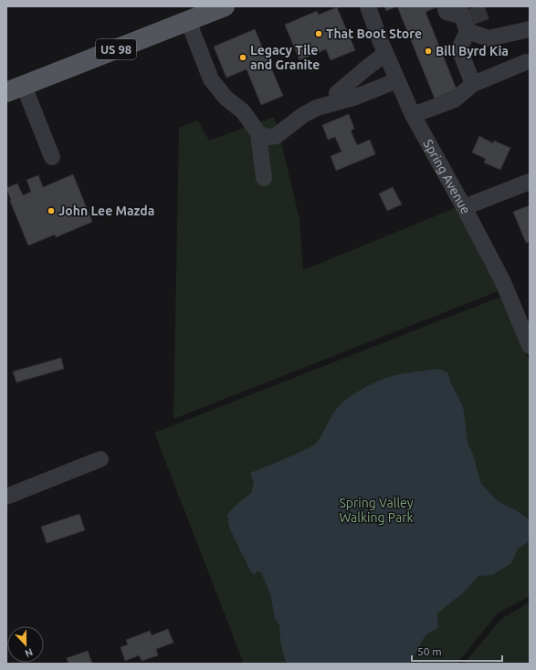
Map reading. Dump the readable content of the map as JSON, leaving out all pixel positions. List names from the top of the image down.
{
  "streets": {
    "main road": ["US 98"],
    "street": ["Spring Avenue"]
  },
  "parks": ["Spring Valley Walking Park"],
  "places": [
    "That Boot Store",
    "Bill Byrd Kia",
    "Legacy Tile and Granite",
    "John Lee Mazda"
  ],
  "scale_bar": "50 m",
  "north": "bottom"
}
